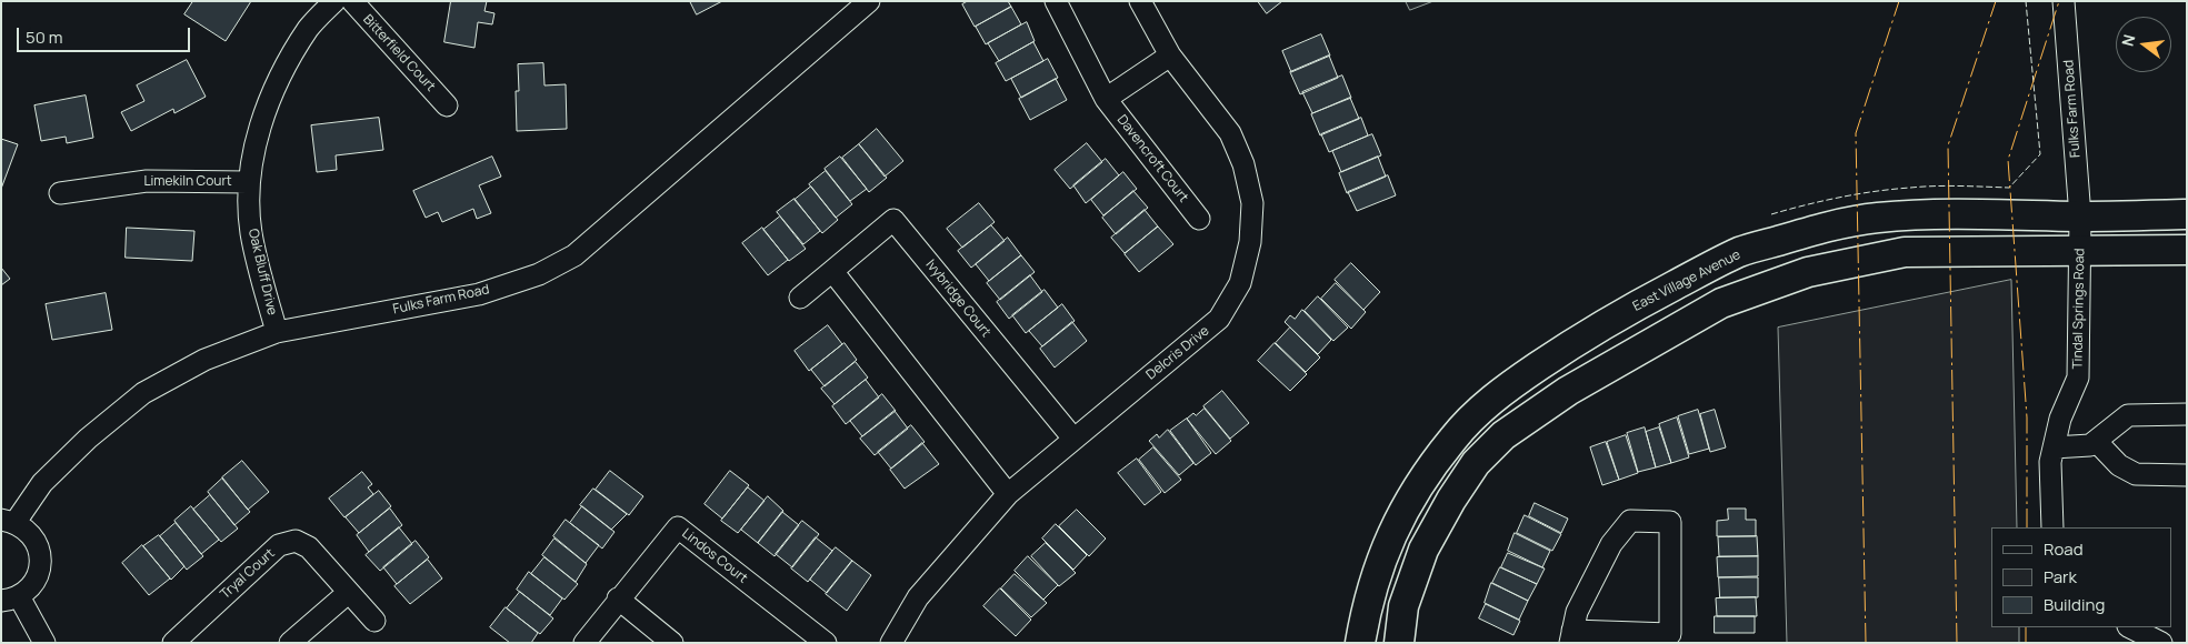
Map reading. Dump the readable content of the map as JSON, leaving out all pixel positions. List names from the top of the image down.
{
  "streets": {
    "street": [
      "Bitterfield Court",
      "Fulks Farm Road",
      "Davencroft Court",
      "Limekiln Court",
      "Oak Bluff Drive",
      "East Village Avenue",
      "Ivybridge Court",
      "Tindal Springs Road",
      "Delcris Drive",
      "Lindos Court",
      "Tryal Court"
    ]
  },
  "crossings": [
    ["Fulks Farm Road", "Oak Bluff Drive"],
    ["Fulks Farm Road", "East Village Avenue"],
    ["Fulks Farm Road", "Tindal Springs Road"],
    ["Limekiln Court", "Oak Bluff Drive"],
    ["East Village Avenue", "Tindal Springs Road"],
    ["Ivybridge Court", "Delcris Drive"]
  ],
  "legend": ["Road", "Park", "Building"],
  "scale_bar": "50 m",
  "north": "left"
}
